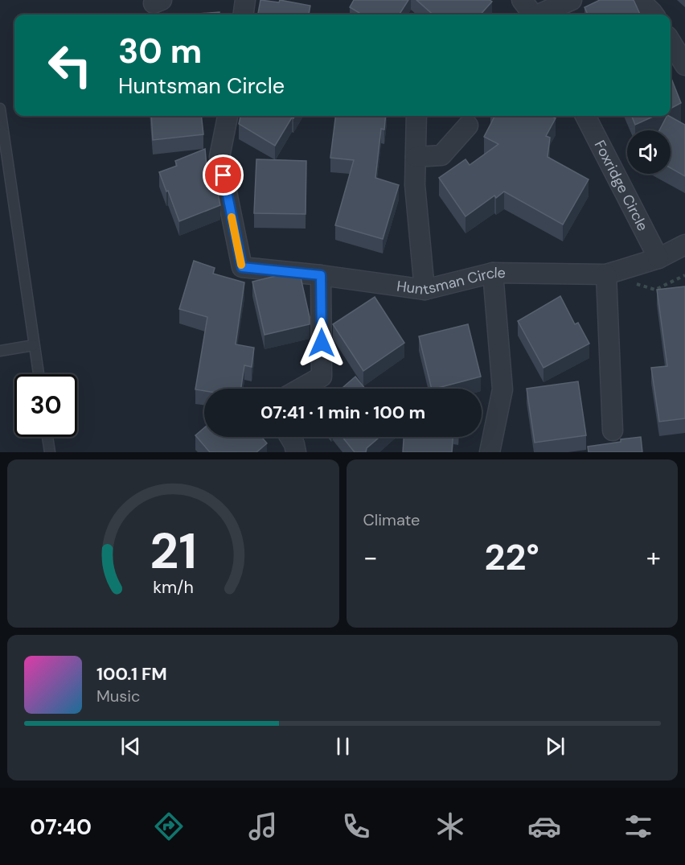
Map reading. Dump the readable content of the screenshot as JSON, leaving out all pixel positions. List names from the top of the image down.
{
  "streets": {
    "street": ["Foxridge Circle", "Huntsman Circle"]
  },
  "crossings": [
    ["Foxridge Circle", "Huntsman Circle"]
  ],
  "page": {
    "turn": ["30 m", "Huntsman Circle"],
    "limit": "30",
    "trip": "07:41 · 1 min · 100 m",
    "tile": "Climate",
    "heat": ["−", "22°", "+"],
    "song": ["100.1 FM", "Music"],
    "tabs": "07:40",
    "gauge": ["21", "km/h"]
  }
}
